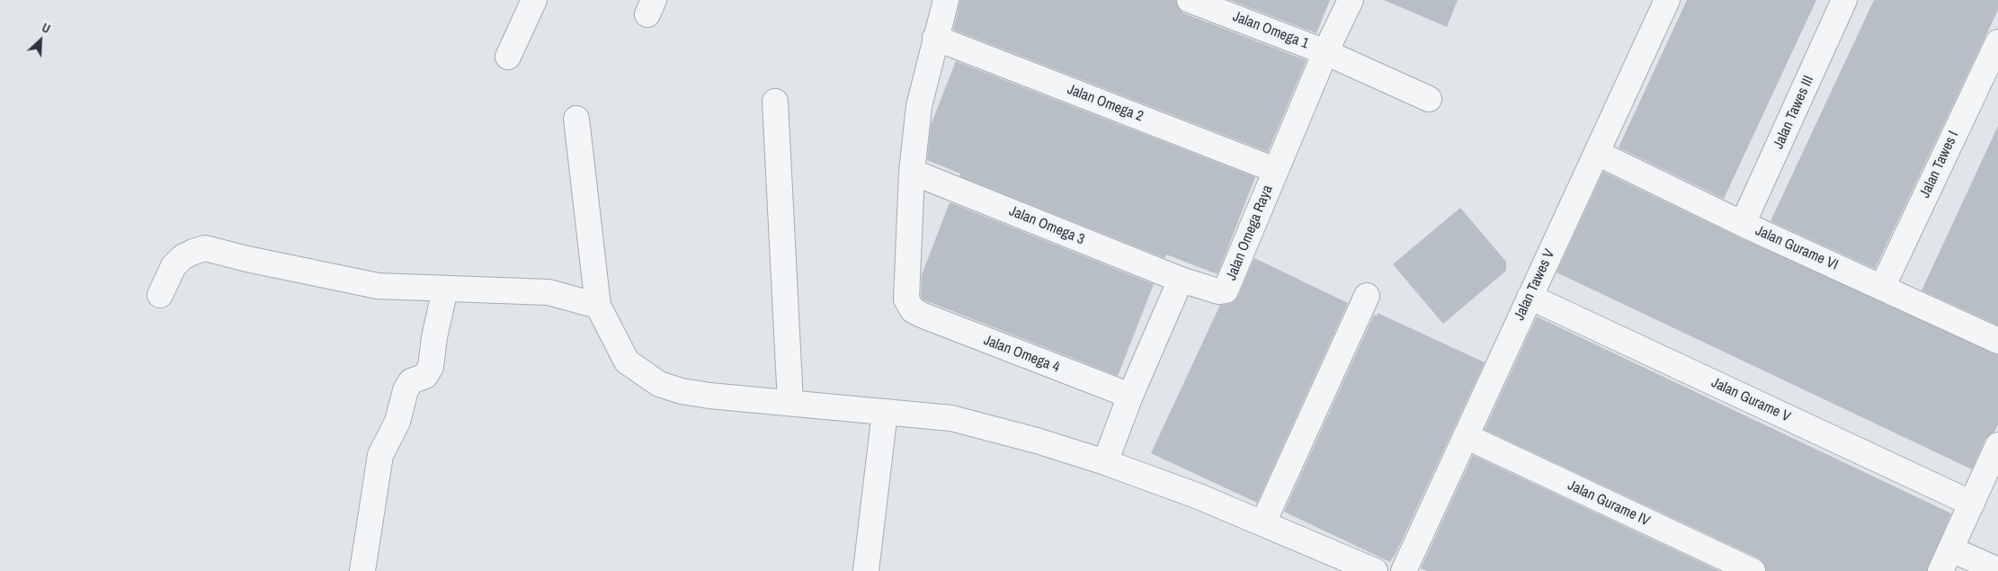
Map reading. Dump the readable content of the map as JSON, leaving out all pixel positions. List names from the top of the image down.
{
  "streets": {
    "street": [
      "Jalan Omega 1",
      "Jalan Omega 2",
      "Jalan Tawes III",
      "Jalan Tawes I",
      "Jalan Omega 3",
      "Jalan Omega Raya",
      "Jalan Gurame VI",
      "Jalan Tawes V",
      "Jalan Omega 4",
      "Jalan Gurame V",
      "Jalan Gurame IV"
    ]
  },
  "crossings": [
    ["Jalan Omega 1", "Jalan Omega Raya"],
    ["Jalan Omega 2", "Jalan Omega Raya"],
    ["Jalan Tawes III", "Jalan Gurame VI"],
    ["Jalan Tawes I", "Jalan Gurame VI"],
    ["Jalan Omega 3", "Jalan Omega Raya"],
    ["Jalan Omega 3", "Jalan Omega 4"],
    ["Jalan Gurame VI", "Jalan Tawes V"],
    ["Jalan Tawes V", "Jalan Gurame V"],
    ["Jalan Tawes V", "Jalan Gurame IV"]
  ],
  "north": "top right"
}
